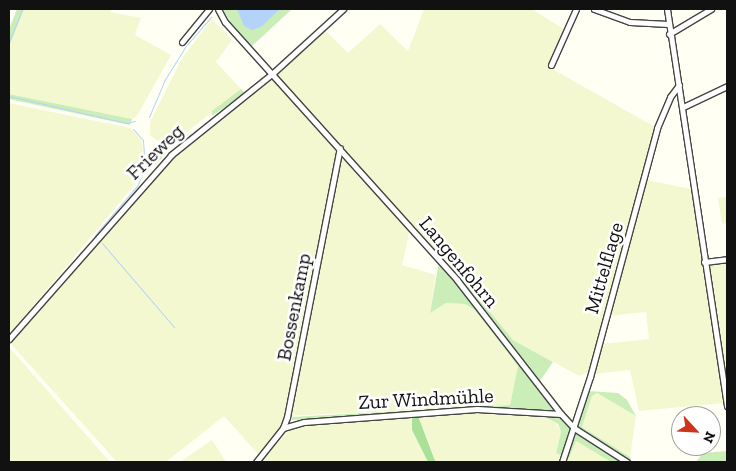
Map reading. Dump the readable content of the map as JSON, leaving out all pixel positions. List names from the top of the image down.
{
  "streets": {
    "street": [
      "Frieweg",
      "Langenfohrn",
      "Mittelflage",
      "Bossenkamp",
      "Zur Windmühle"
    ]
  },
  "crossings": [
    ["Frieweg", "Langenfohrn"],
    ["Langenfohrn", "Mittelflage"],
    ["Langenfohrn", "Bossenkamp"],
    ["Langenfohrn", "Zur Windmühle"],
    ["Bossenkamp", "Zur Windmühle"]
  ],
  "north": "bottom right"
}
